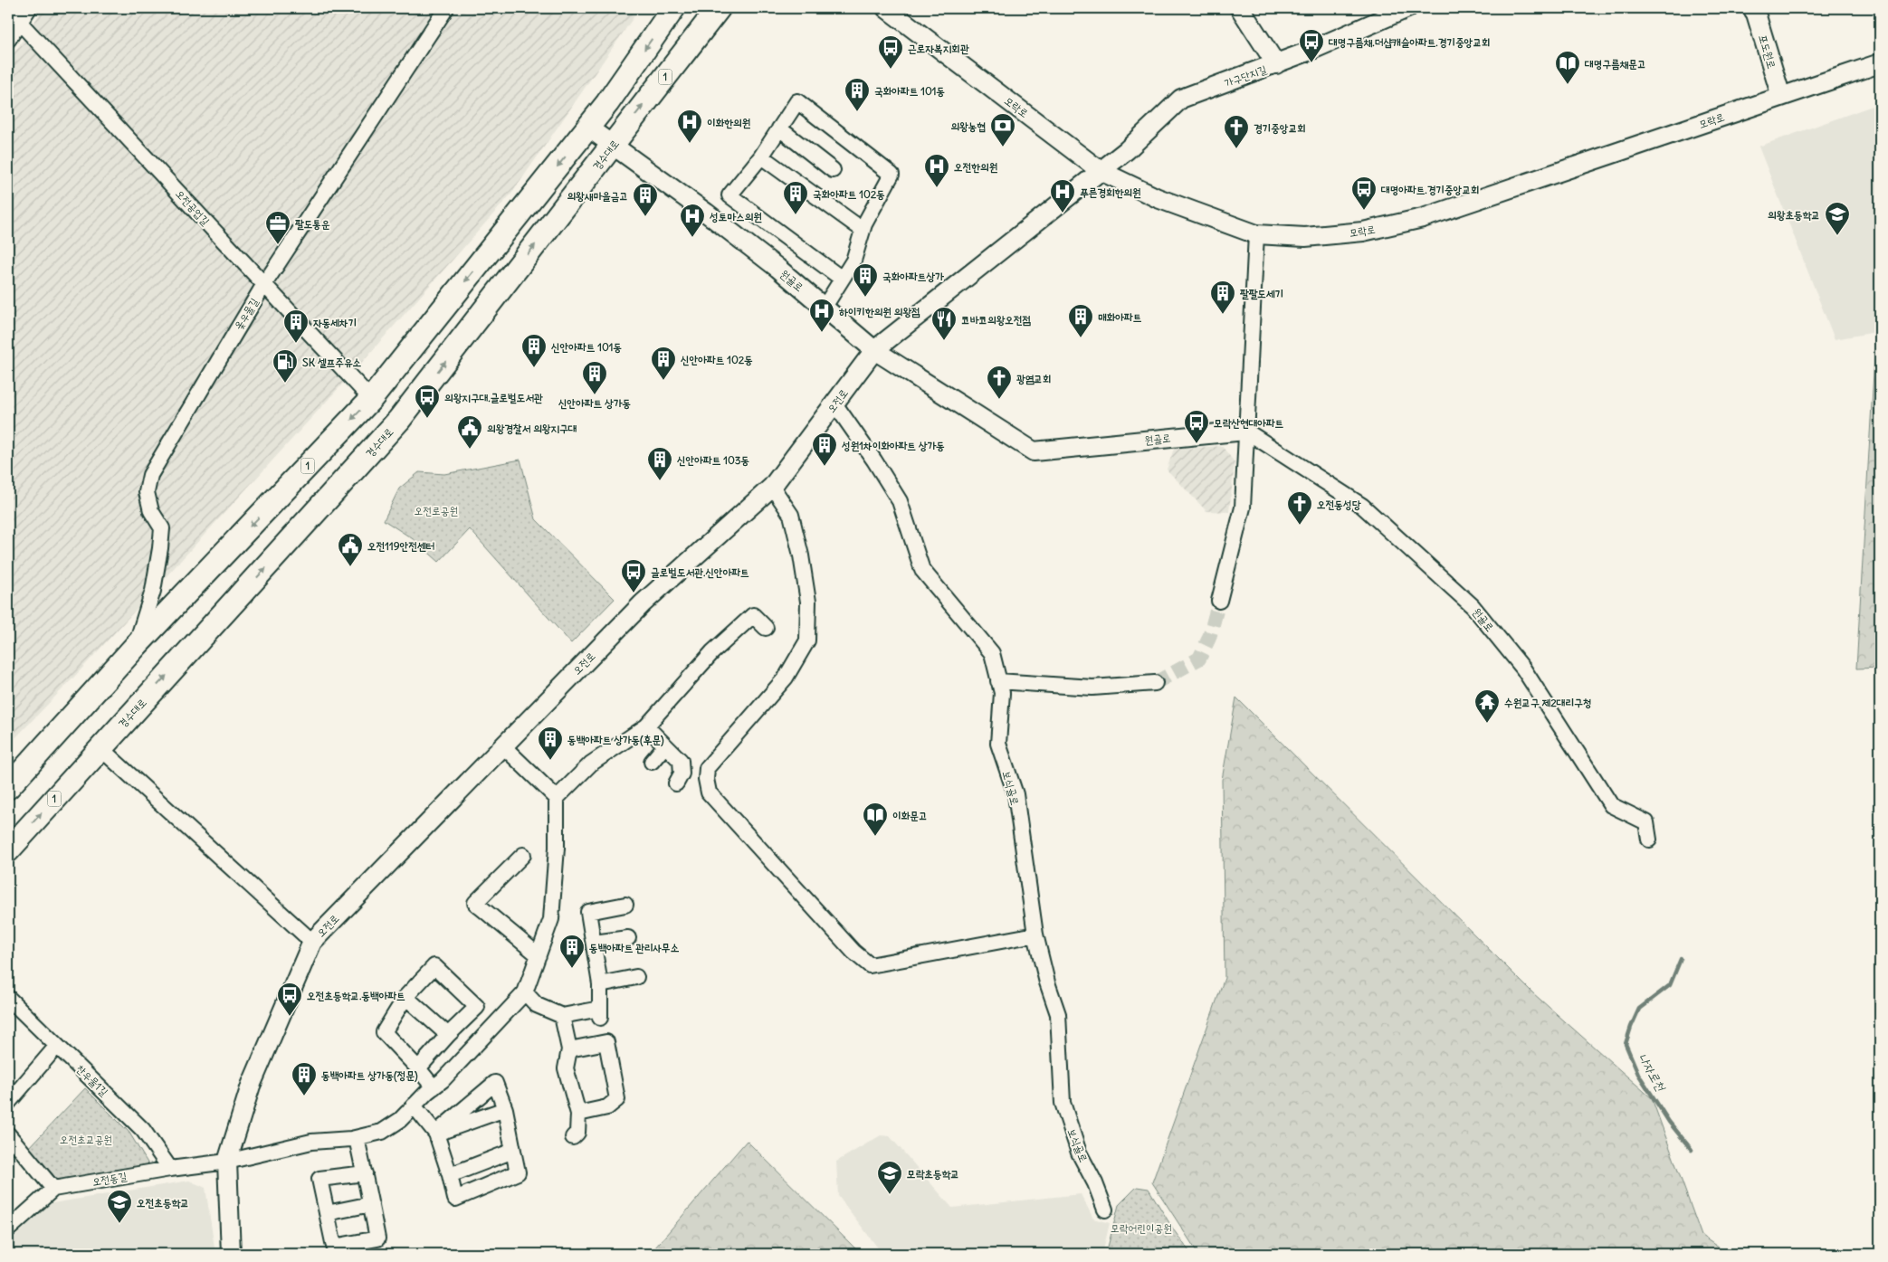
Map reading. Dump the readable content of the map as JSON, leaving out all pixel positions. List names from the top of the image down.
{
  "streets": {
    "main road": ["1", "경수대로"],
    "street": [
      "포도원로",
      "가구단지길",
      "모락로",
      "오전공업길",
      "원골로",
      "옻우물길",
      "오전로",
      "보식골로",
      "찬우물1길",
      "오전동길"
    ]
  },
  "crossings": [
    ["포도원로", "모락로"],
    ["가구단지길", "모락로"],
    ["가구단지길", "오전로"],
    ["1", "오전공업길"],
    ["1", "원골로"],
    ["1", "옻우물길"],
    ["모락로", "오전로"],
    ["경수대로", "원골로"],
    ["오전공업길", "옻우물길"],
    ["원골로", "오전로"],
    ["오전로", "보식골로"],
    ["오전로", "오전동길"],
    ["찬우물1길", "오전동길"]
  ],
  "water": ["나자로천"],
  "parks": ["오전로공원", "오전초교공원", "모락어린이공원"],
  "places": {
    "bus stop": [
      "대명구름채.더샵캐슬아파트.경기중앙교회",
      "근로자복지회관",
      "대명아파트.경기중앙교회",
      "의왕지구대.글로벌도서관",
      "모락산현대아파트",
      "글로벌도서관.신안아파트",
      "오전초등학교.동백아파트"
    ],
    "library": ["대명구름채문고", "이화문고"],
    "building": [
      "국화아파트 101동",
      "국화아파트 102동",
      "의왕새마을금고",
      "국화아파트상가",
      "팔팔도세기",
      "매화아파트",
      "자동세차기",
      "신안아파트 101동",
      "신안아파트 102동",
      "신안아파트 상가동",
      "성원1차이화아파트 상가동",
      "신안아파트 103동",
      "동백아파트 상가동(후문)",
      "동백아파트 관리사무소",
      "동백아파트 상가동(정문)"
    ],
    "hospital": [
      "이화한의원",
      "오전한의원",
      "푸른경희한의원",
      "성토마스의원",
      "하이키한의원 의왕점"
    ],
    "bank": ["의왕농협"],
    "church": ["경기중앙교회", "광염교회", "오전동성당"],
    "school or university": ["의왕초등학교", "모락초등학교", "오전초등학교"],
    "office": ["팔도통운"],
    "restaurant": ["코바코의왕오전점"],
    "fuel station": ["SK 셀프주유소"],
    "public building": ["의왕경찰서 의왕지구대", "오전119안전센터"],
    "temple": ["수원교구 제2대리구청"]
  }
}
